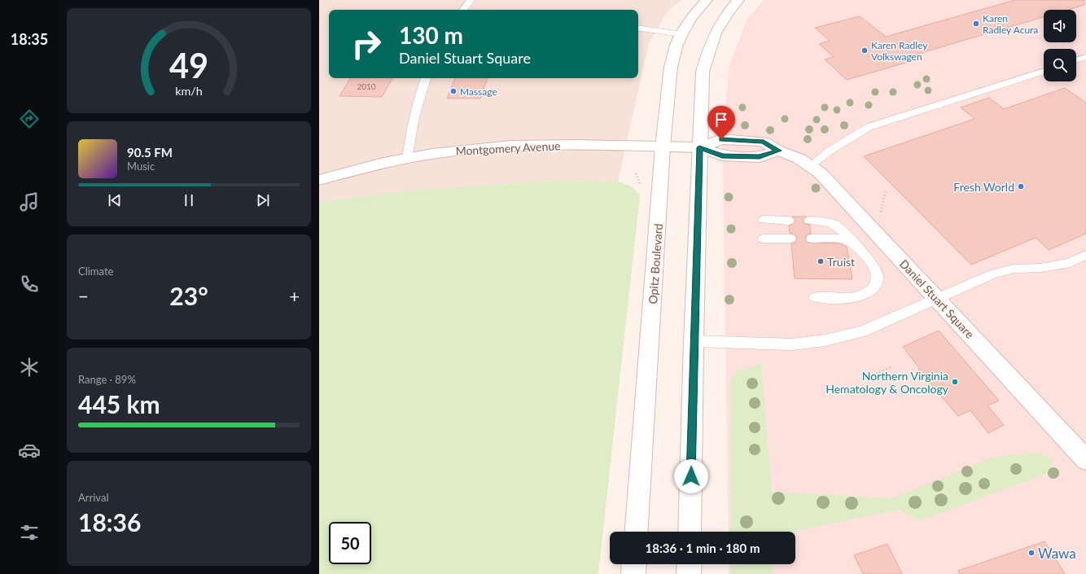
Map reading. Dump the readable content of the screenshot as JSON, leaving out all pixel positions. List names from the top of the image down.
{
  "streets": {
    "main road": ["Montgomery Avenue", "Opitz Boulevard", "Daniel Stuart Square"]
  },
  "crossings": [
    ["Montgomery Avenue", "Opitz Boulevard"],
    ["Montgomery Avenue", "Daniel Stuart Square"]
  ],
  "places": [
    "Karen Radley Acura",
    "Karen Radley Volkswagen",
    "Massage",
    "Fresh World",
    "Truist",
    "Northern Virginia Hematology & Oncology",
    "Wawa"
  ],
  "house_numbers": ["2010"],
  "page": {
    "tabs": "18:35",
    "turn": ["130 m", "Daniel Stuart Square"],
    "song": ["90.5 FM", "Music"],
    "tile": [
      "Climate",
      ["Range · 89%", "445 km"],
      ["Arrival", "18:36"]
    ],
    "heat": ["−", "23°", "+"],
    "limit": "50",
    "trip": "18:36 · 1 min · 180 m",
    "gauge": ["49", "km/h"]
  }
}
